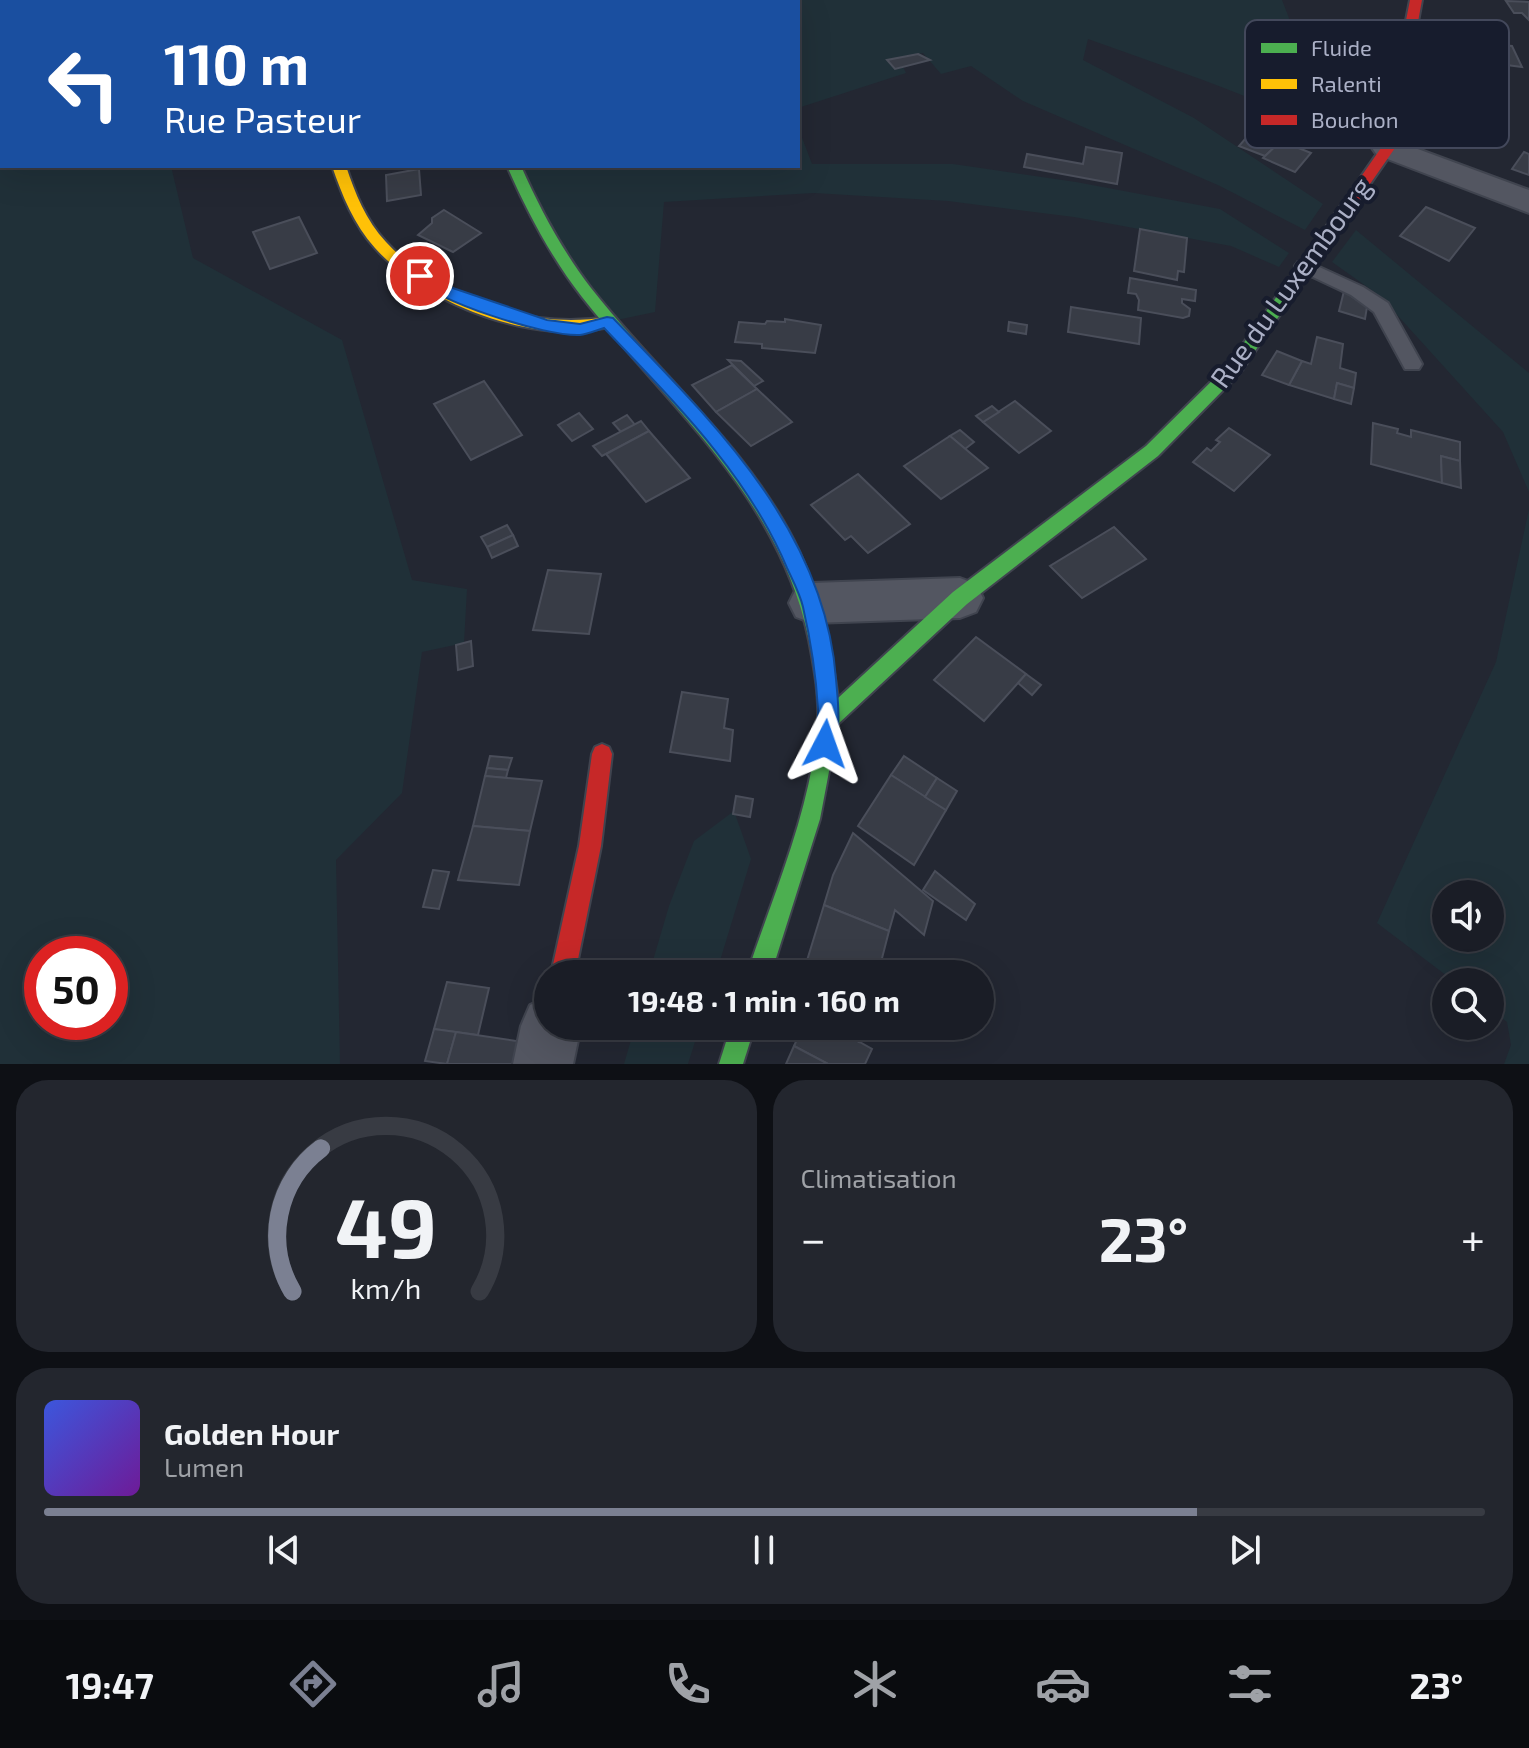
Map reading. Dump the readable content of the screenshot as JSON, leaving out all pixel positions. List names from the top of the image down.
{
  "streets": {
    "street": ["Rue du Luxembourg"]
  },
  "legend": ["Fluide", "Ralenti", "Bouchon"],
  "page": {
    "turn": ["110 m", "Rue Pasteur"],
    "limit": "50",
    "trip": "19:48 · 1 min · 160 m",
    "tile": "Climatisation",
    "heat": ["−", "23°", "+"],
    "song": ["Golden Hour", "Lumen"],
    "tabs": ["19:47", "23°"],
    "gauge": ["49", "km/h"]
  }
}
